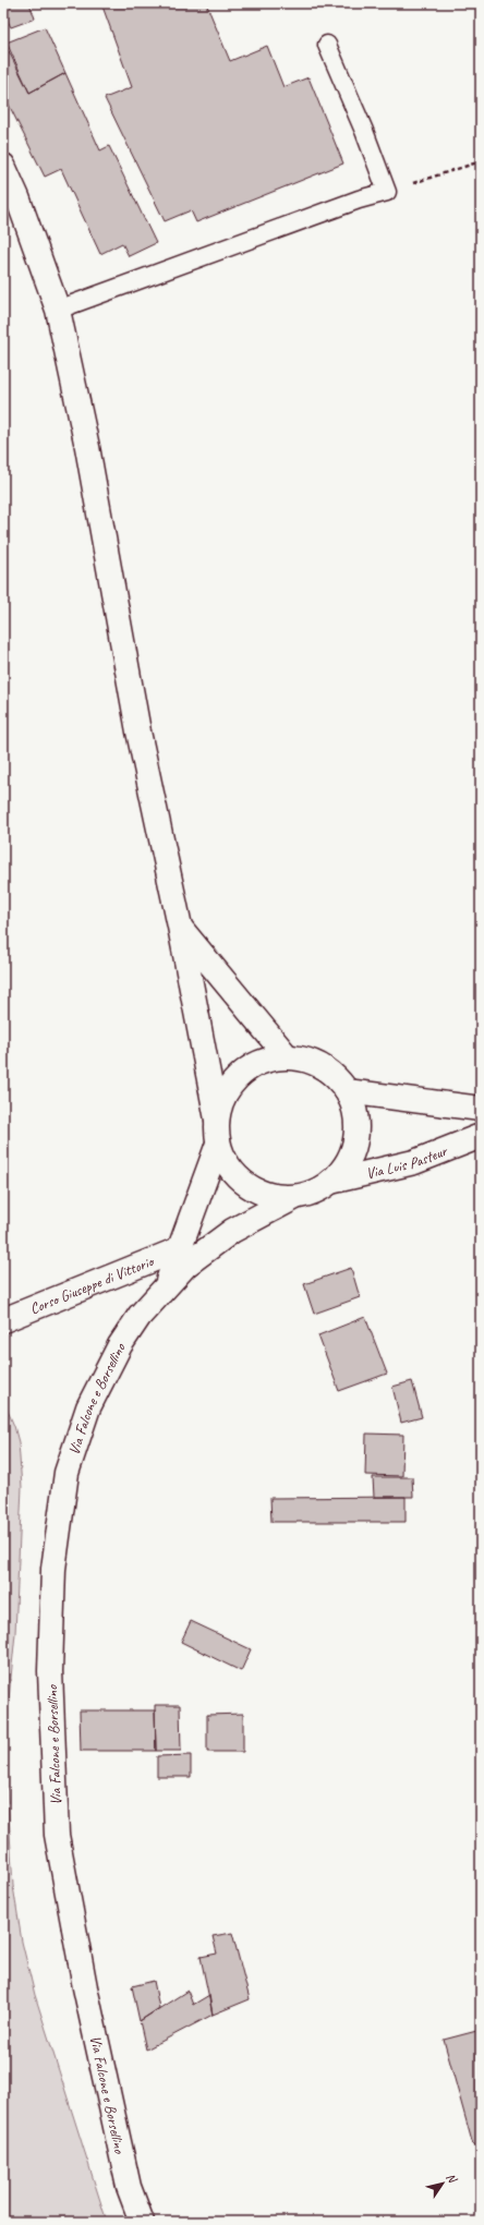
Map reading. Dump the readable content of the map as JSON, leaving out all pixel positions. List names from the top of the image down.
{
  "streets": {
    "main road": ["Via Luis Pasteur", "Corso Giuseppe di Vittorio", "Via Falcone e Borsellino"]
  },
  "crossings": [
    ["Via Luis Pasteur", "Via Falcone e Borsellino"],
    ["Corso Giuseppe di Vittorio", "Via Falcone e Borsellino"]
  ],
  "north": "top right"
}
